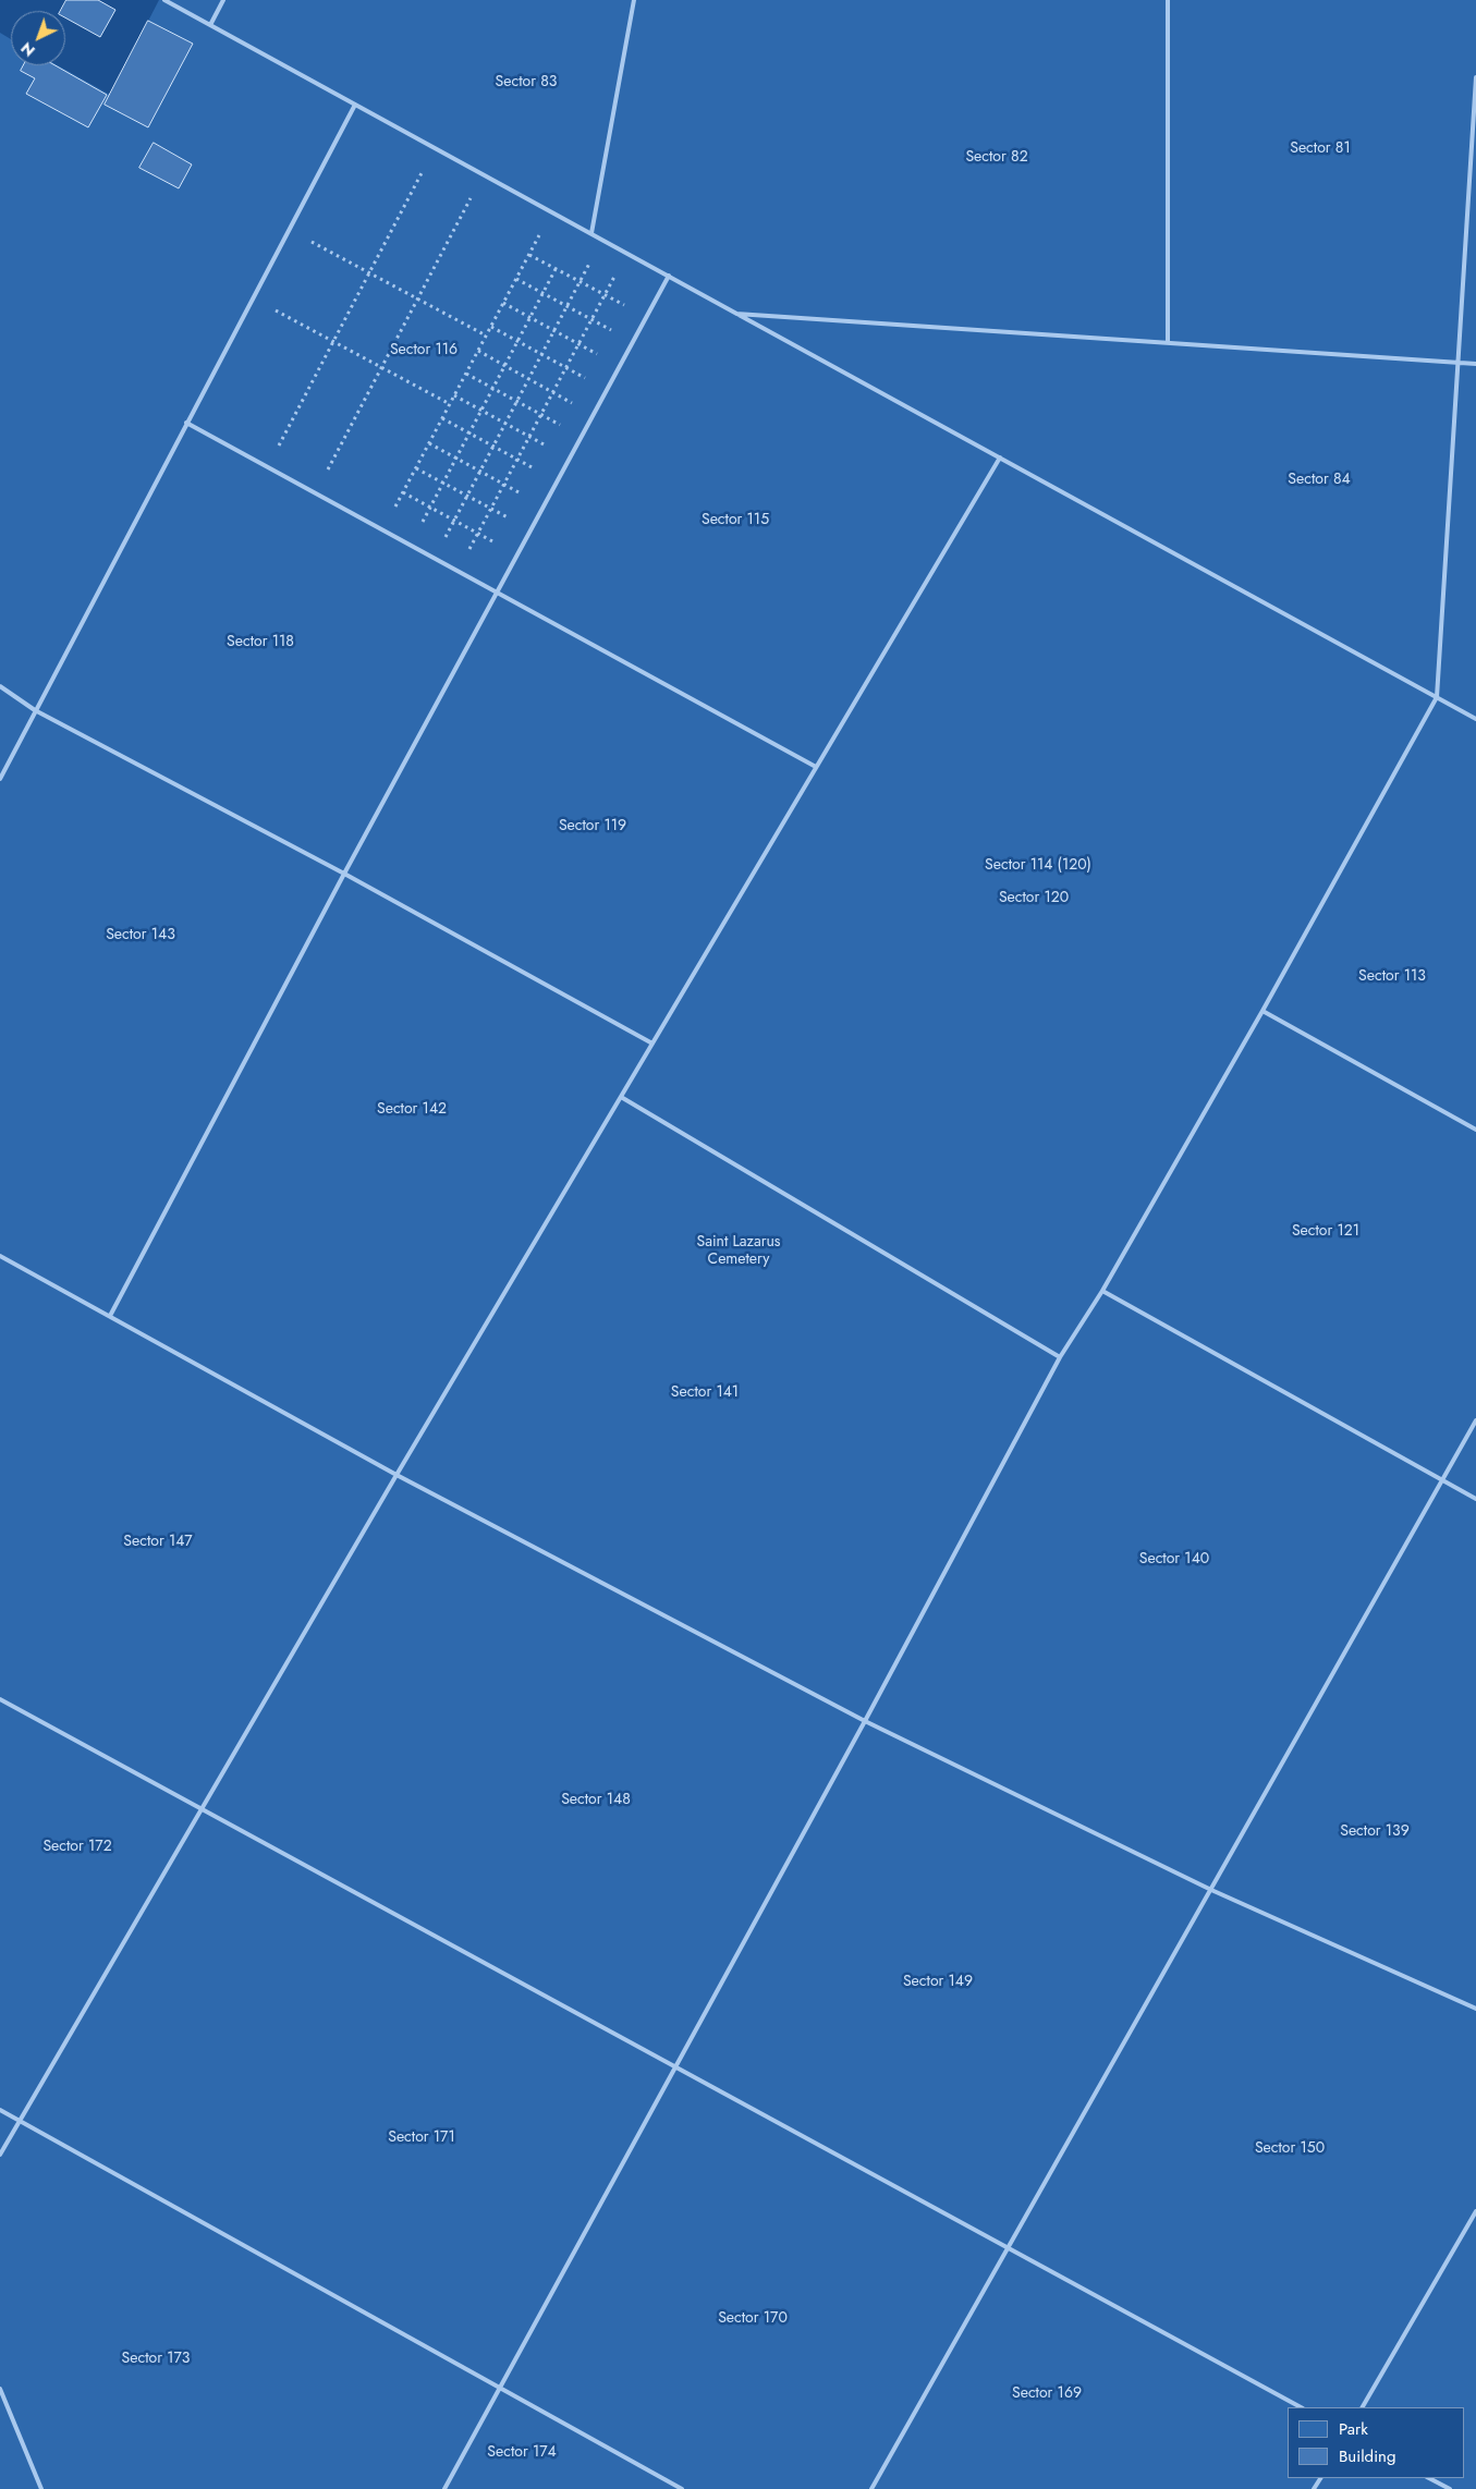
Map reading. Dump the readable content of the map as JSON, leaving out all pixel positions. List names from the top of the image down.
{
  "parks": [
    "Sector 83",
    "Sector 81",
    "Sector 82",
    "Sector 116",
    "Sector 84",
    "Sector 115",
    "Sector 118",
    "Sector 119",
    "Sector 114 (120)",
    "Sector 120",
    "Sector 143",
    "Sector 113",
    "Sector 142",
    "Sector 121",
    "Saint Lazarus Cemetery",
    "Sector 141",
    "Sector 147",
    "Sector 140",
    "Sector 148",
    "Sector 139",
    "Sector 172",
    "Sector 149",
    "Sector 171",
    "Sector 150",
    "Sector 170",
    "Sector 173",
    "Sector 169",
    "Sector 174"
  ],
  "legend": ["Park", "Building"],
  "north": "bottom left"
}
